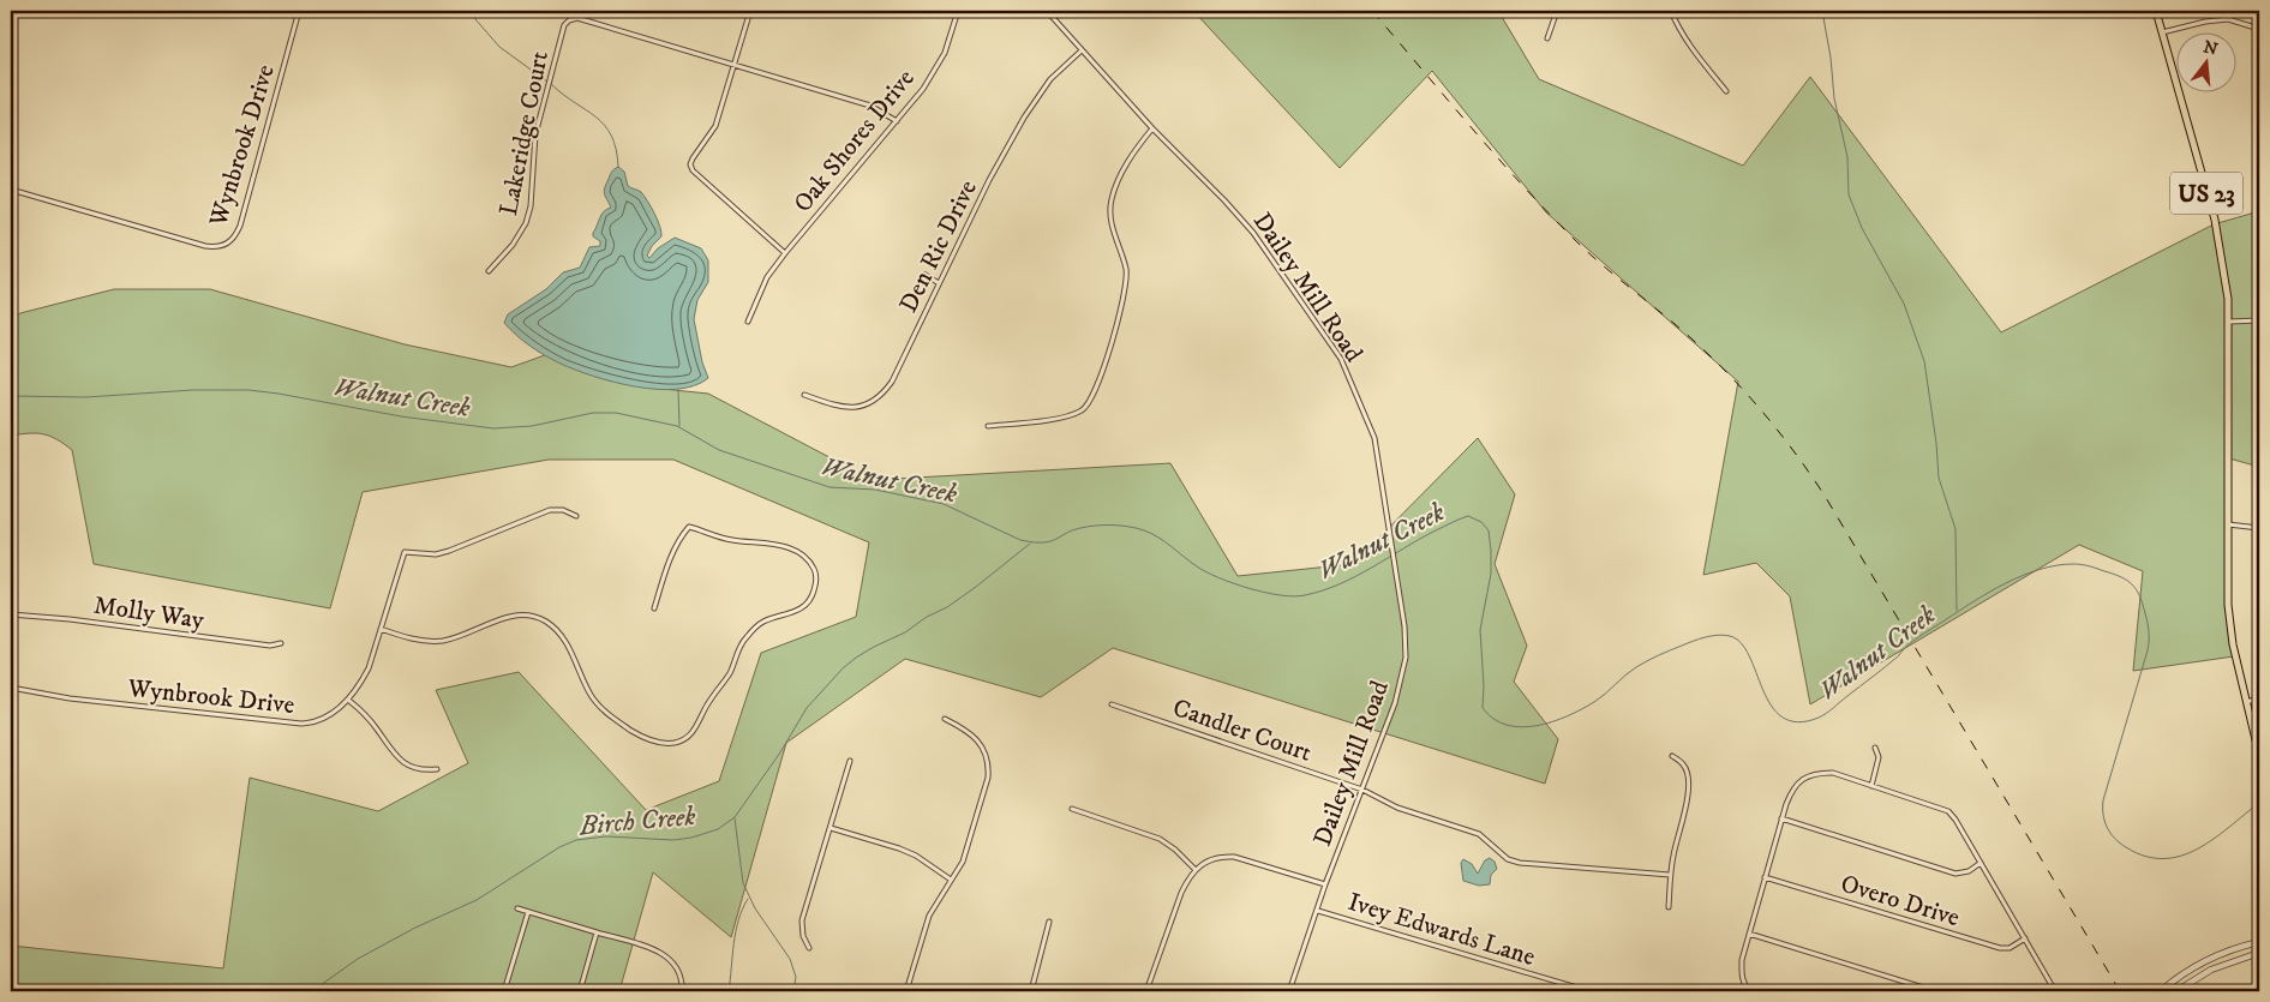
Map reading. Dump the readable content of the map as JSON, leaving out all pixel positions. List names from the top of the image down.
{
  "streets": {
    "main road": ["US 23"],
    "street": [
      "Lakeridge Court",
      "Oak Shores Drive",
      "Wynbrook Drive",
      "Den Ric Drive",
      "Dailey Mill Road",
      "Molly Way",
      "Candler Court",
      "Overo Drive",
      "Ivey Edwards Lane"
    ]
  },
  "crossings": [
    ["Den Ric Drive", "Dailey Mill Road"],
    ["Dailey Mill Road", "Candler Court"],
    ["Dailey Mill Road", "Ivey Edwards Lane"]
  ],
  "water": ["Walnut Creek", "Birch Creek"],
  "north": "top"
}
